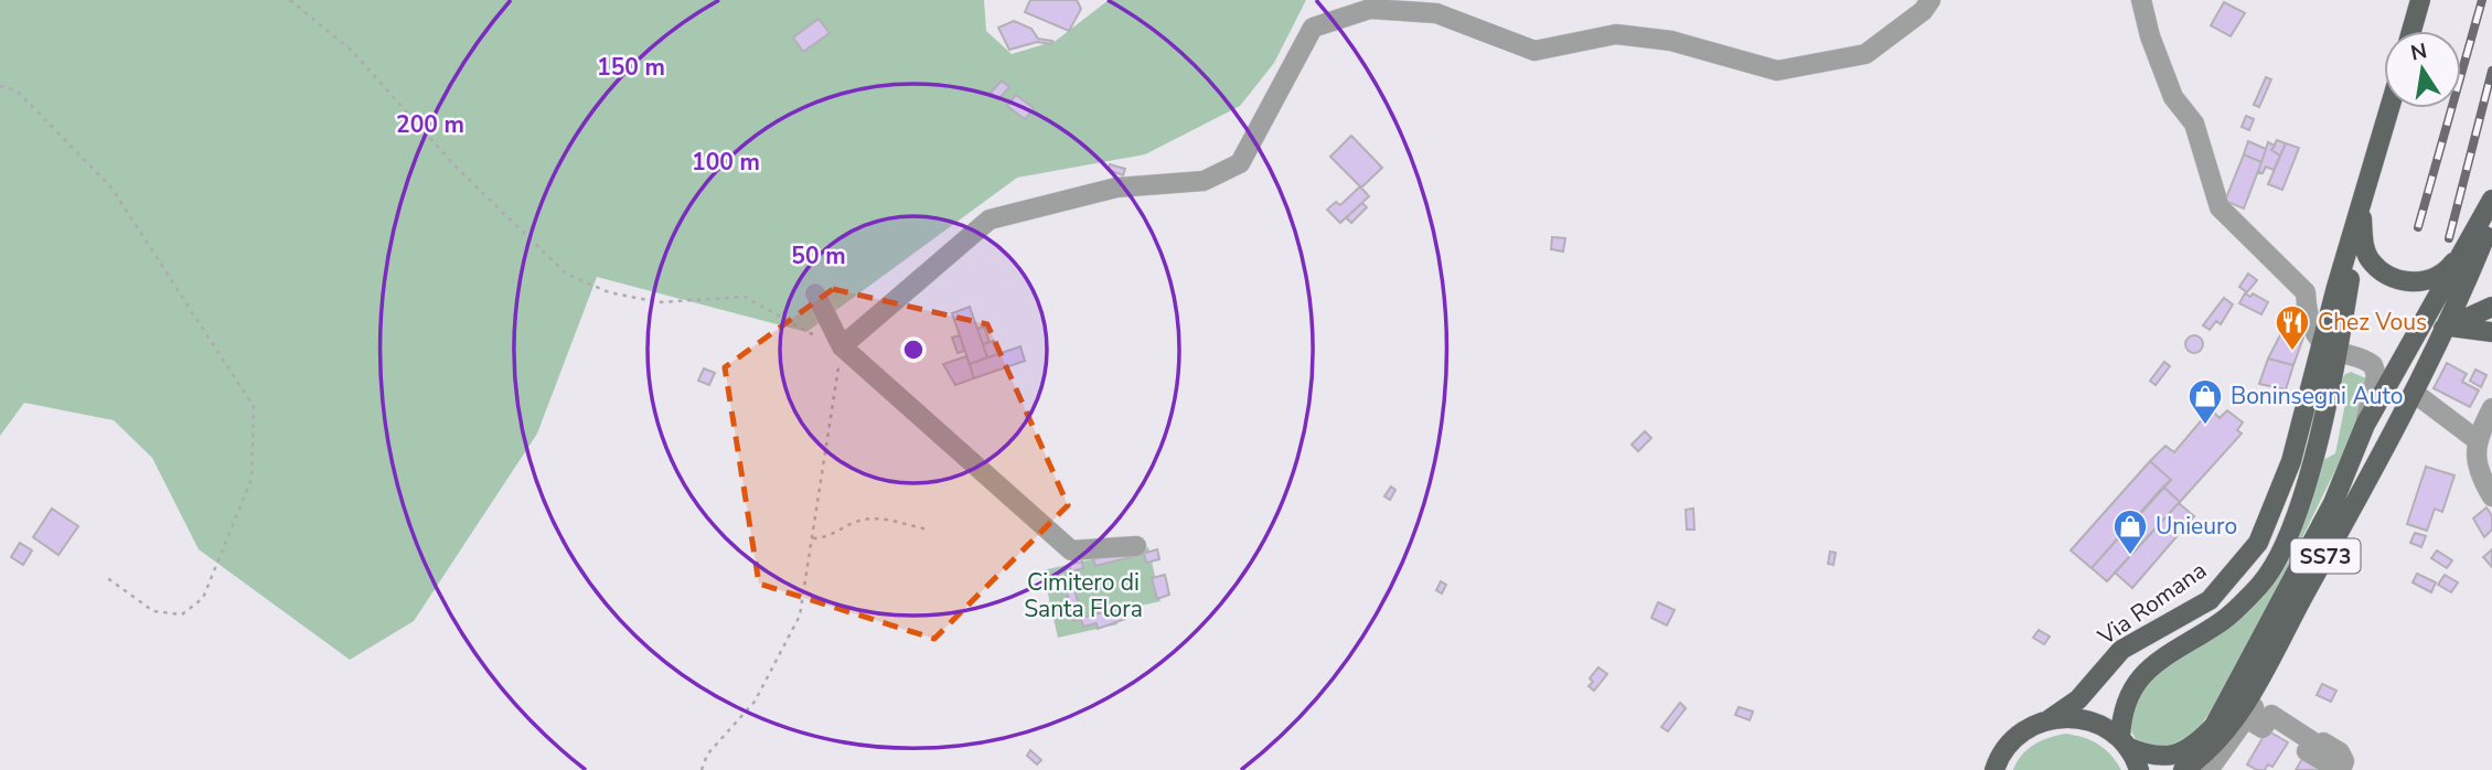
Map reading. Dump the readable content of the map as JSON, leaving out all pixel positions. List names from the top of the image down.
{
  "streets": {
    "main road": ["SS73", "Via Romana"]
  },
  "crossings": [
    ["SS73", "Via Romana"]
  ],
  "parks": ["Cimitero di Santa Flora"],
  "places": {
    "restaurant": ["Chez Vous"],
    "shop": ["Boninsegni Auto", "Unieuro"]
  },
  "north": "top",
  "rings": [
    "150 m",
    "200 m",
    "100 m",
    "50 m"
  ]
}
